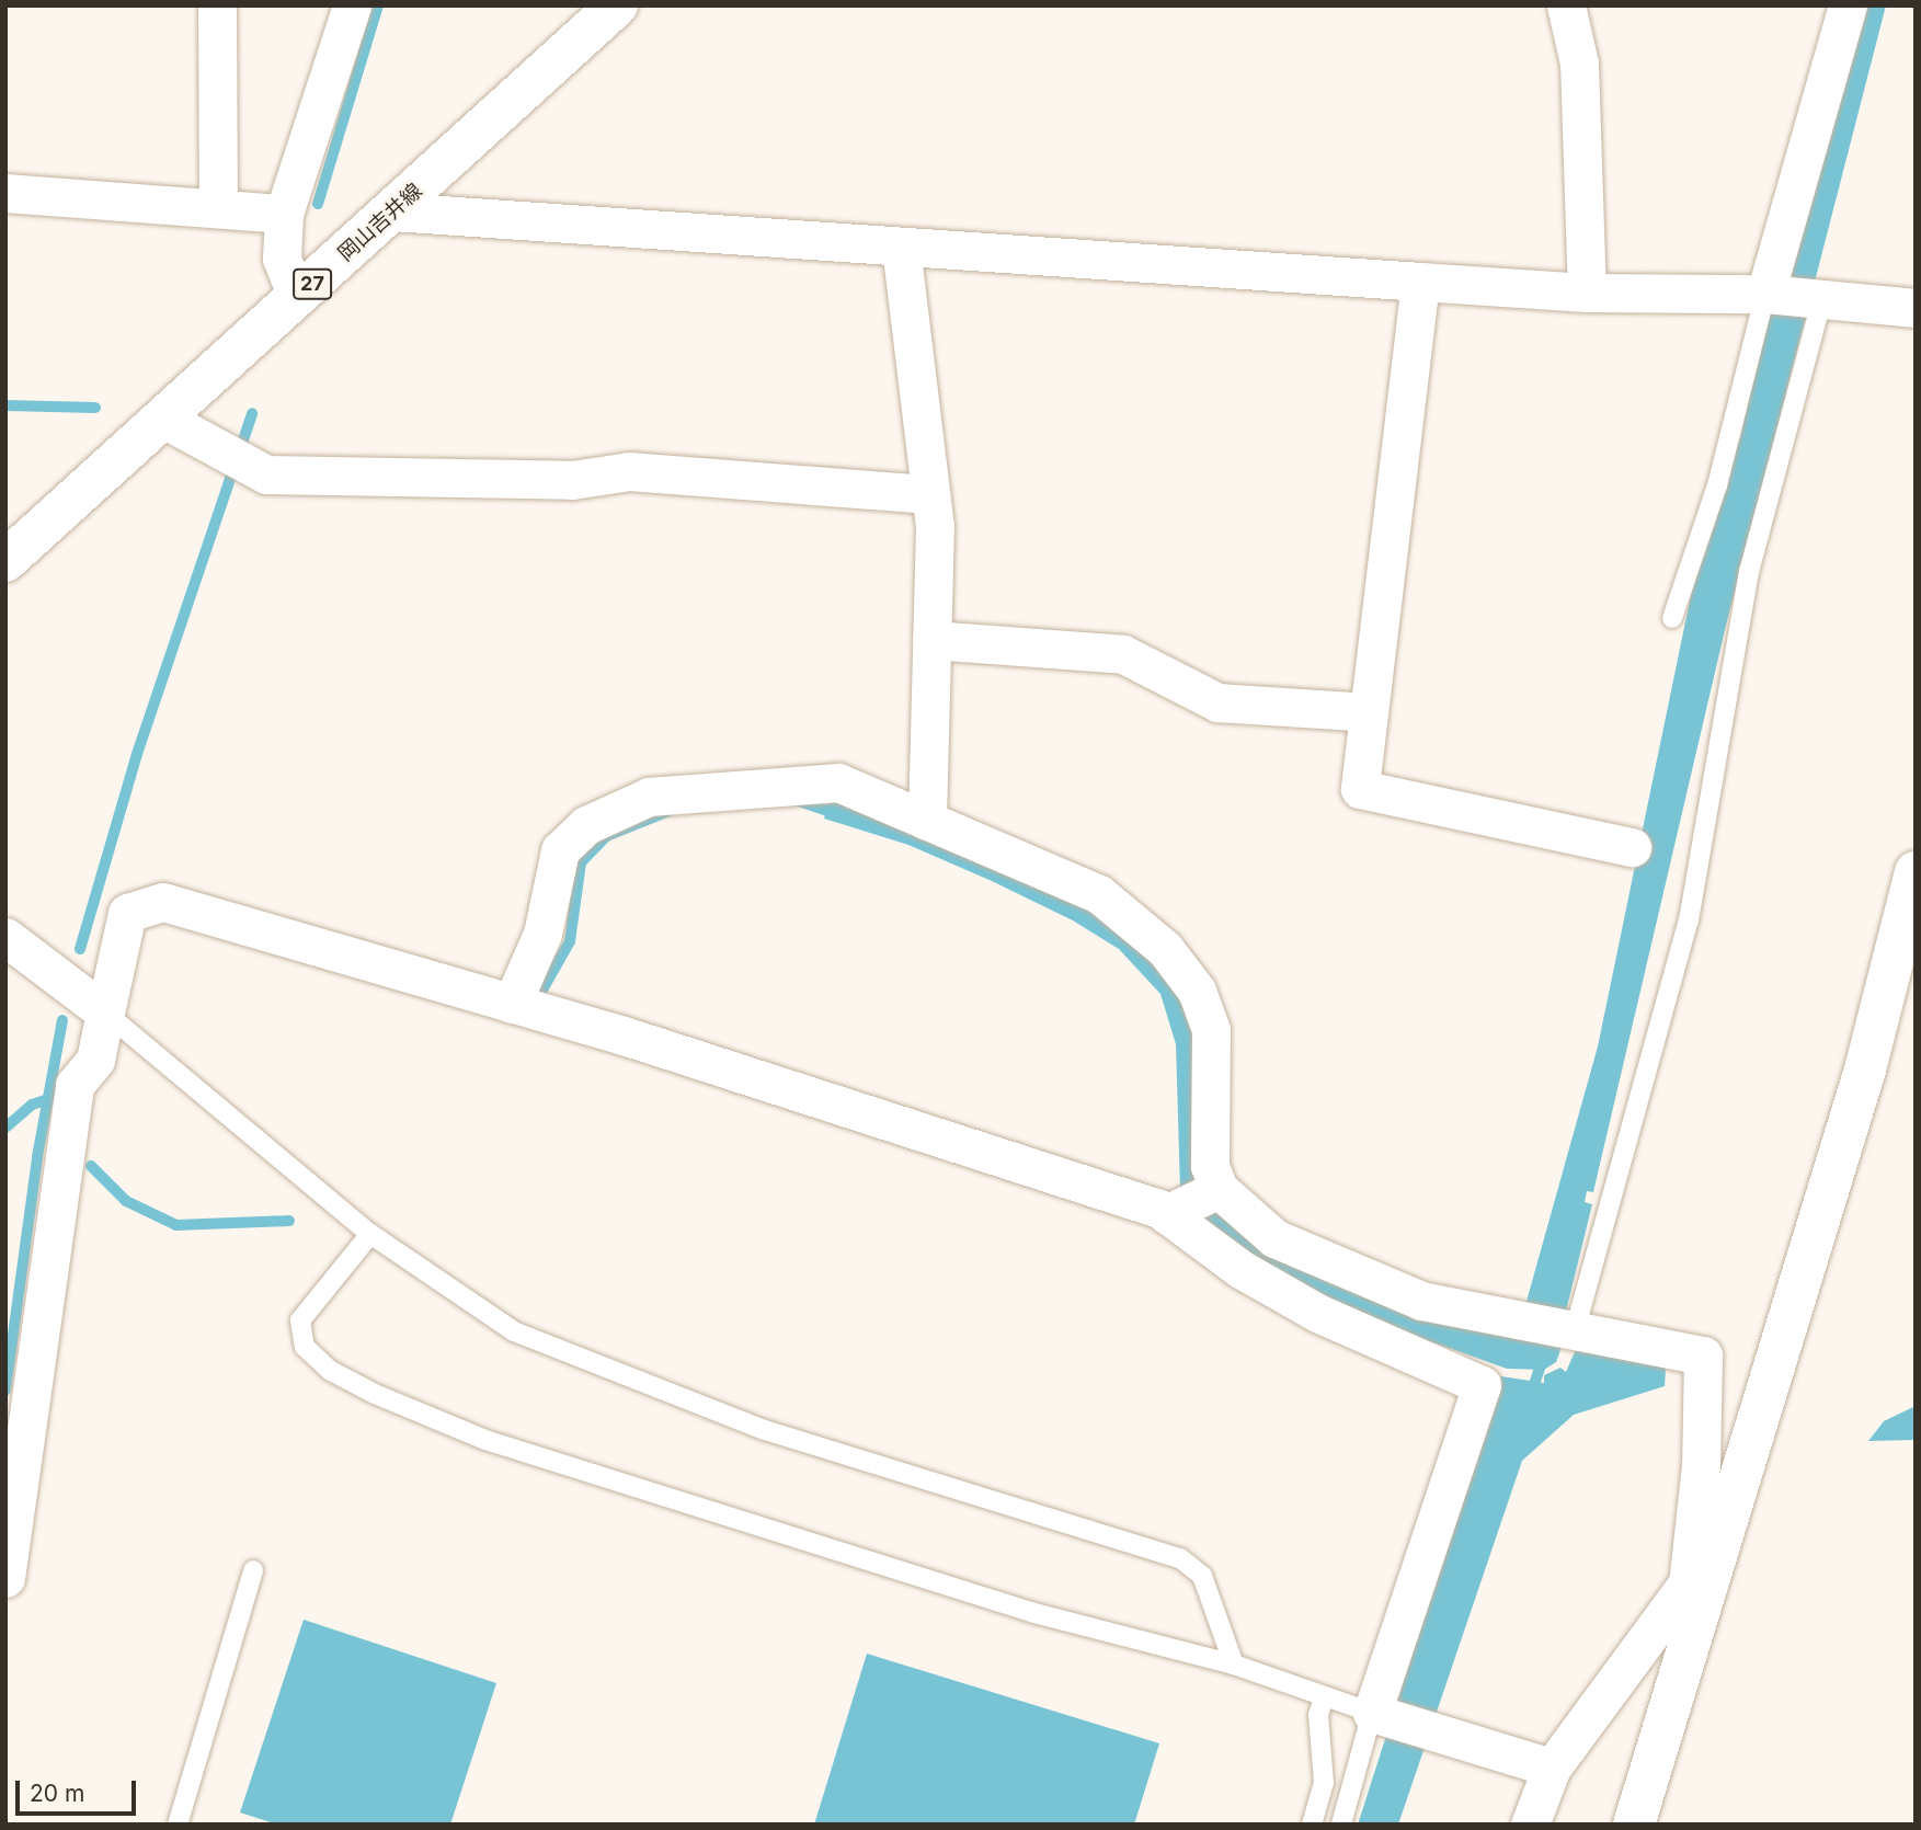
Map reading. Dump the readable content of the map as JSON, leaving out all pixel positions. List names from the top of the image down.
{
  "streets": {
    "street": ["岡山吉井線", "27"]
  },
  "scale_bar": "20 m"
}
